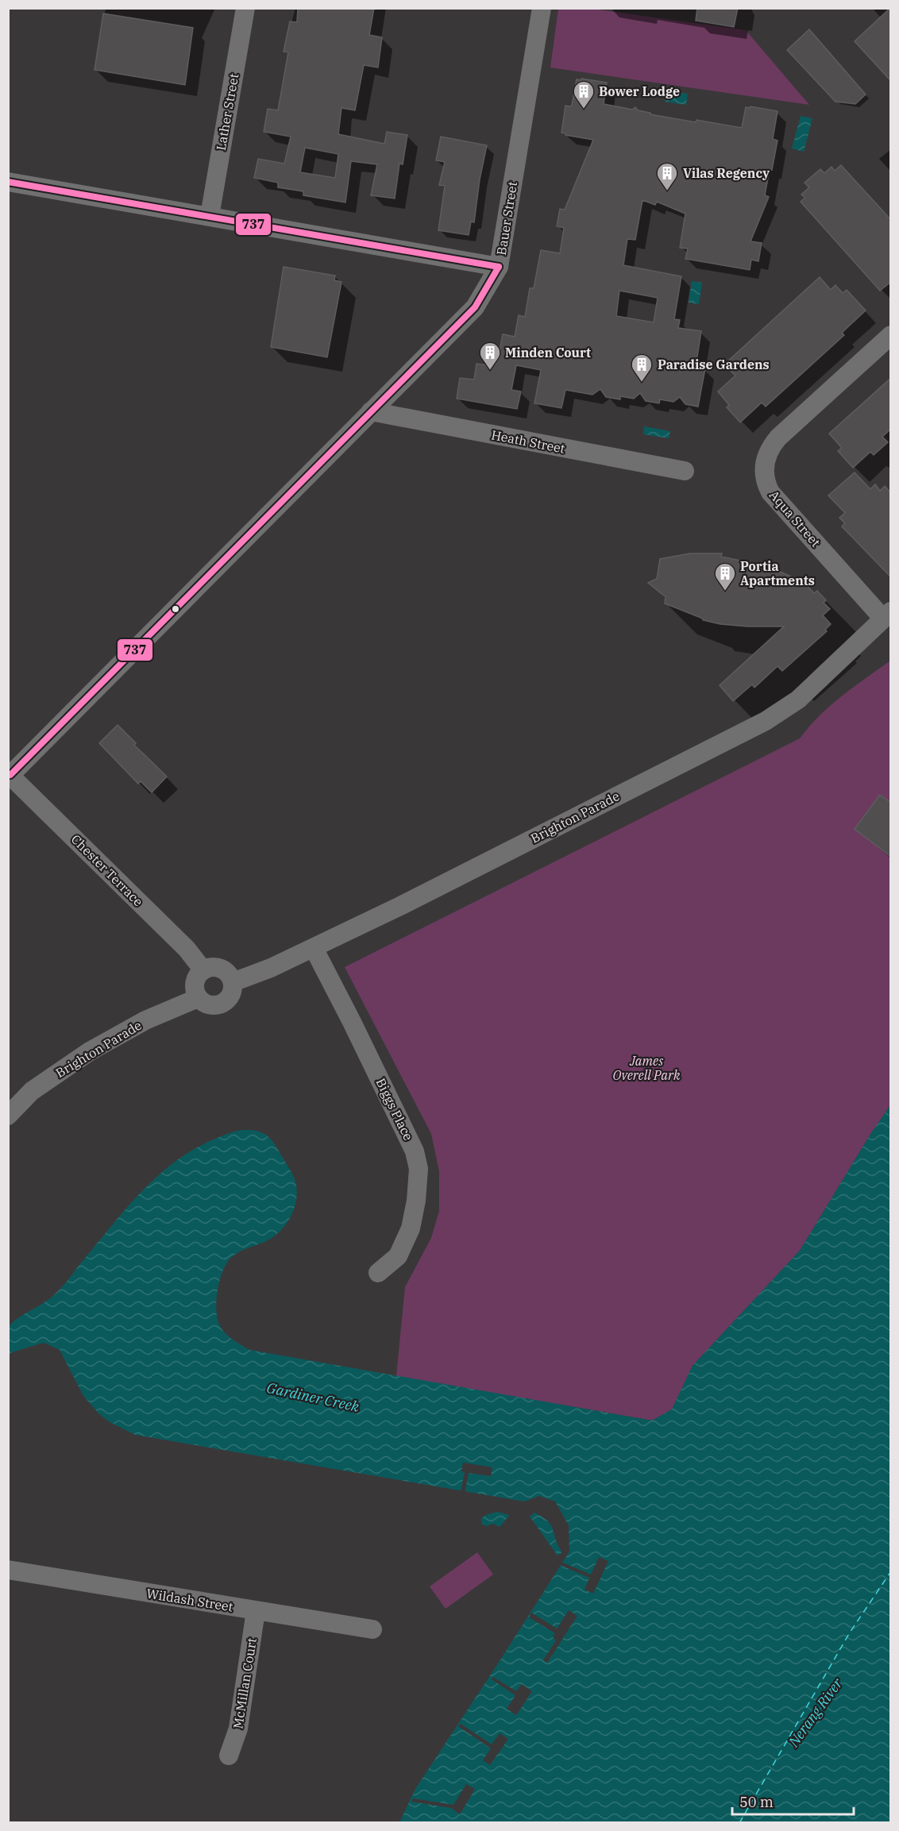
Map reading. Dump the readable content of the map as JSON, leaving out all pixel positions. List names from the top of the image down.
{
  "streets": {
    "street": [
      "Lather Street",
      "Bauer Street",
      "Heath Street",
      "Aqua Street",
      "Brighton Parade",
      "Chester Terrace",
      "Biggs Place",
      "Wildash Street",
      "McMillan Court"
    ]
  },
  "crossings": [
    ["Bauer Street", "Heath Street"],
    ["Bauer Street", "Chester Terrace"],
    ["Aqua Street", "Brighton Parade"],
    ["Brighton Parade", "Chester Terrace"],
    ["Brighton Parade", "Biggs Place"],
    ["Wildash Street", "McMillan Court"]
  ],
  "water": ["Gardiner Creek", "Nerang River"],
  "parks": ["James Overell Park"],
  "places": {
    "building": [
      "Bower Lodge",
      "Vilas Regency",
      "Minden Court",
      "Paradise Gardens",
      "Portia Apartments"
    ]
  },
  "lines": ["transit line 737"],
  "scale_bar": "50 m"
}
